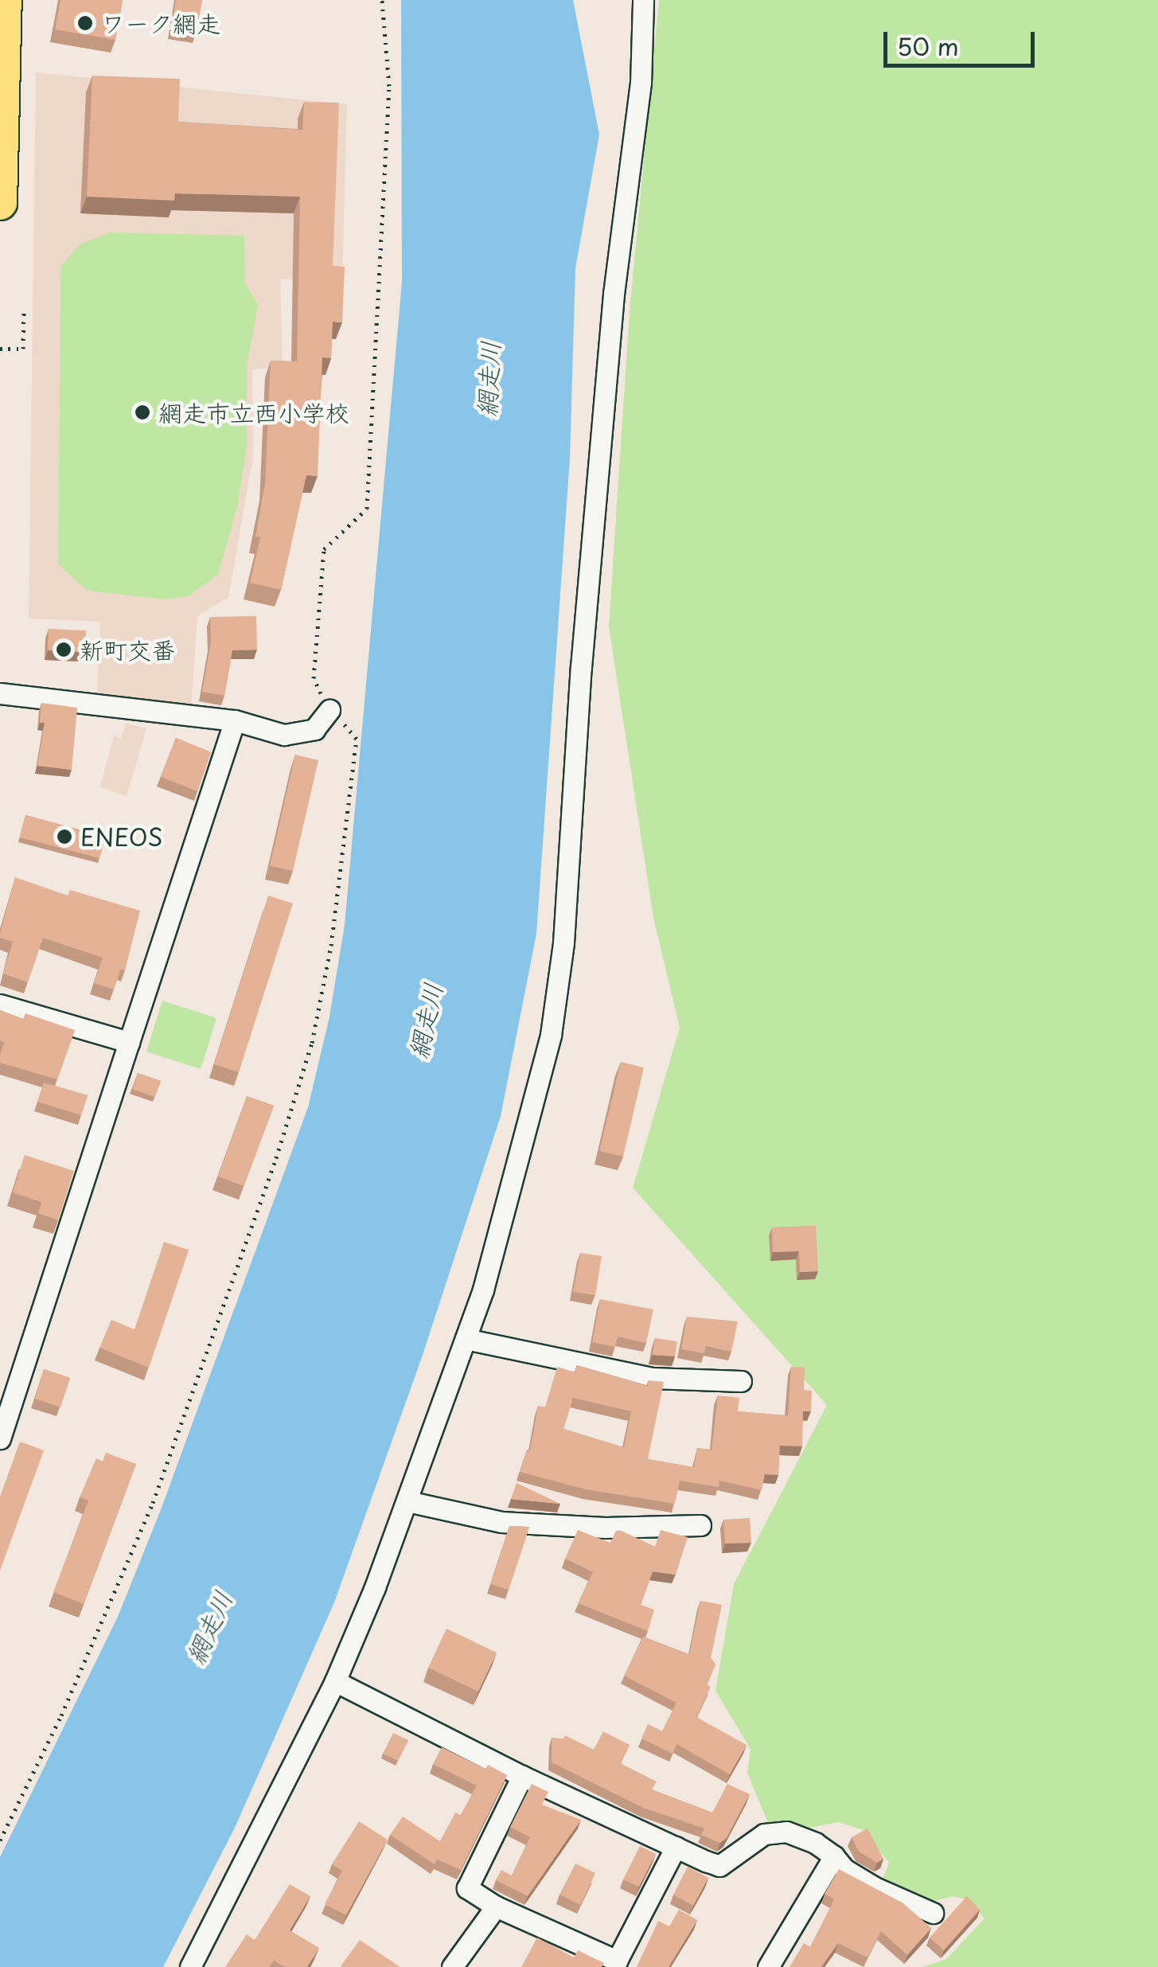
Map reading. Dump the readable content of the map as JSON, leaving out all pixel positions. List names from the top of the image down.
{
  "water": ["網走川"],
  "places": [
    "ワーク網走",
    "網走市立西小学校",
    "新町交番",
    "ENEOS"
  ],
  "scale_bar": "50 m"
}
